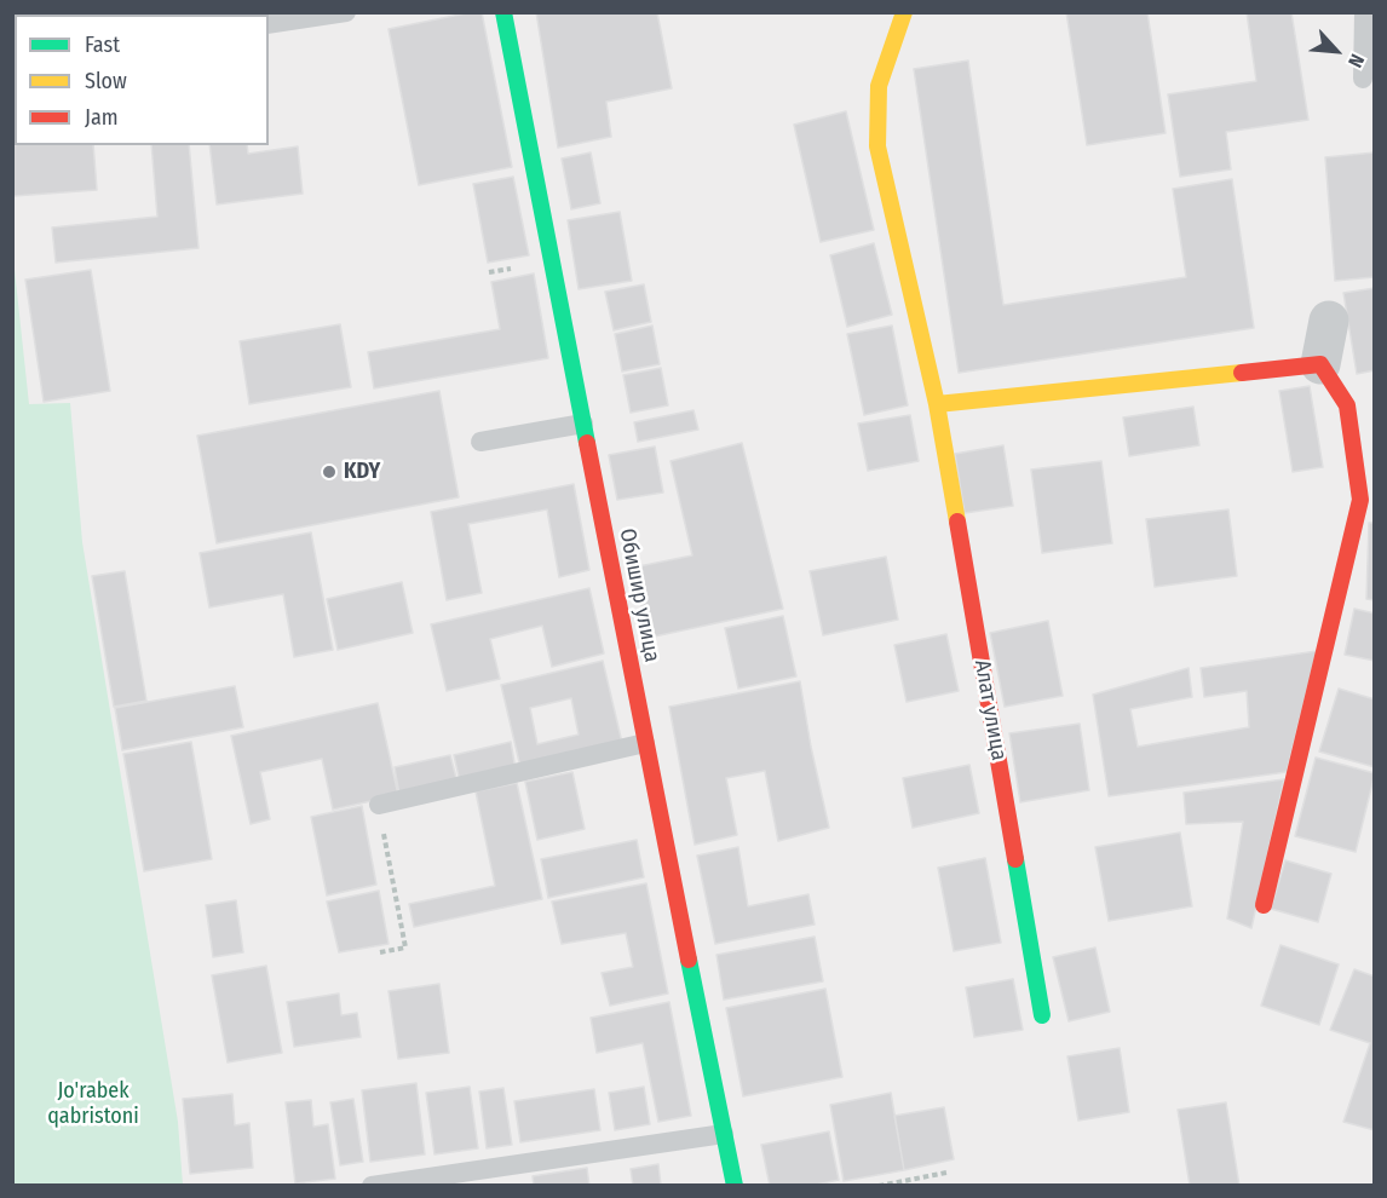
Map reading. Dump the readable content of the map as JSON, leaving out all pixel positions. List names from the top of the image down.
{
  "streets": {
    "street": ["Обишир улица", "Алат улица"]
  },
  "parks": ["Jo'rabek qabristoni"],
  "places": ["KDY"],
  "legend": ["Fast", "Slow", "Jam"],
  "north": "bottom right"
}
